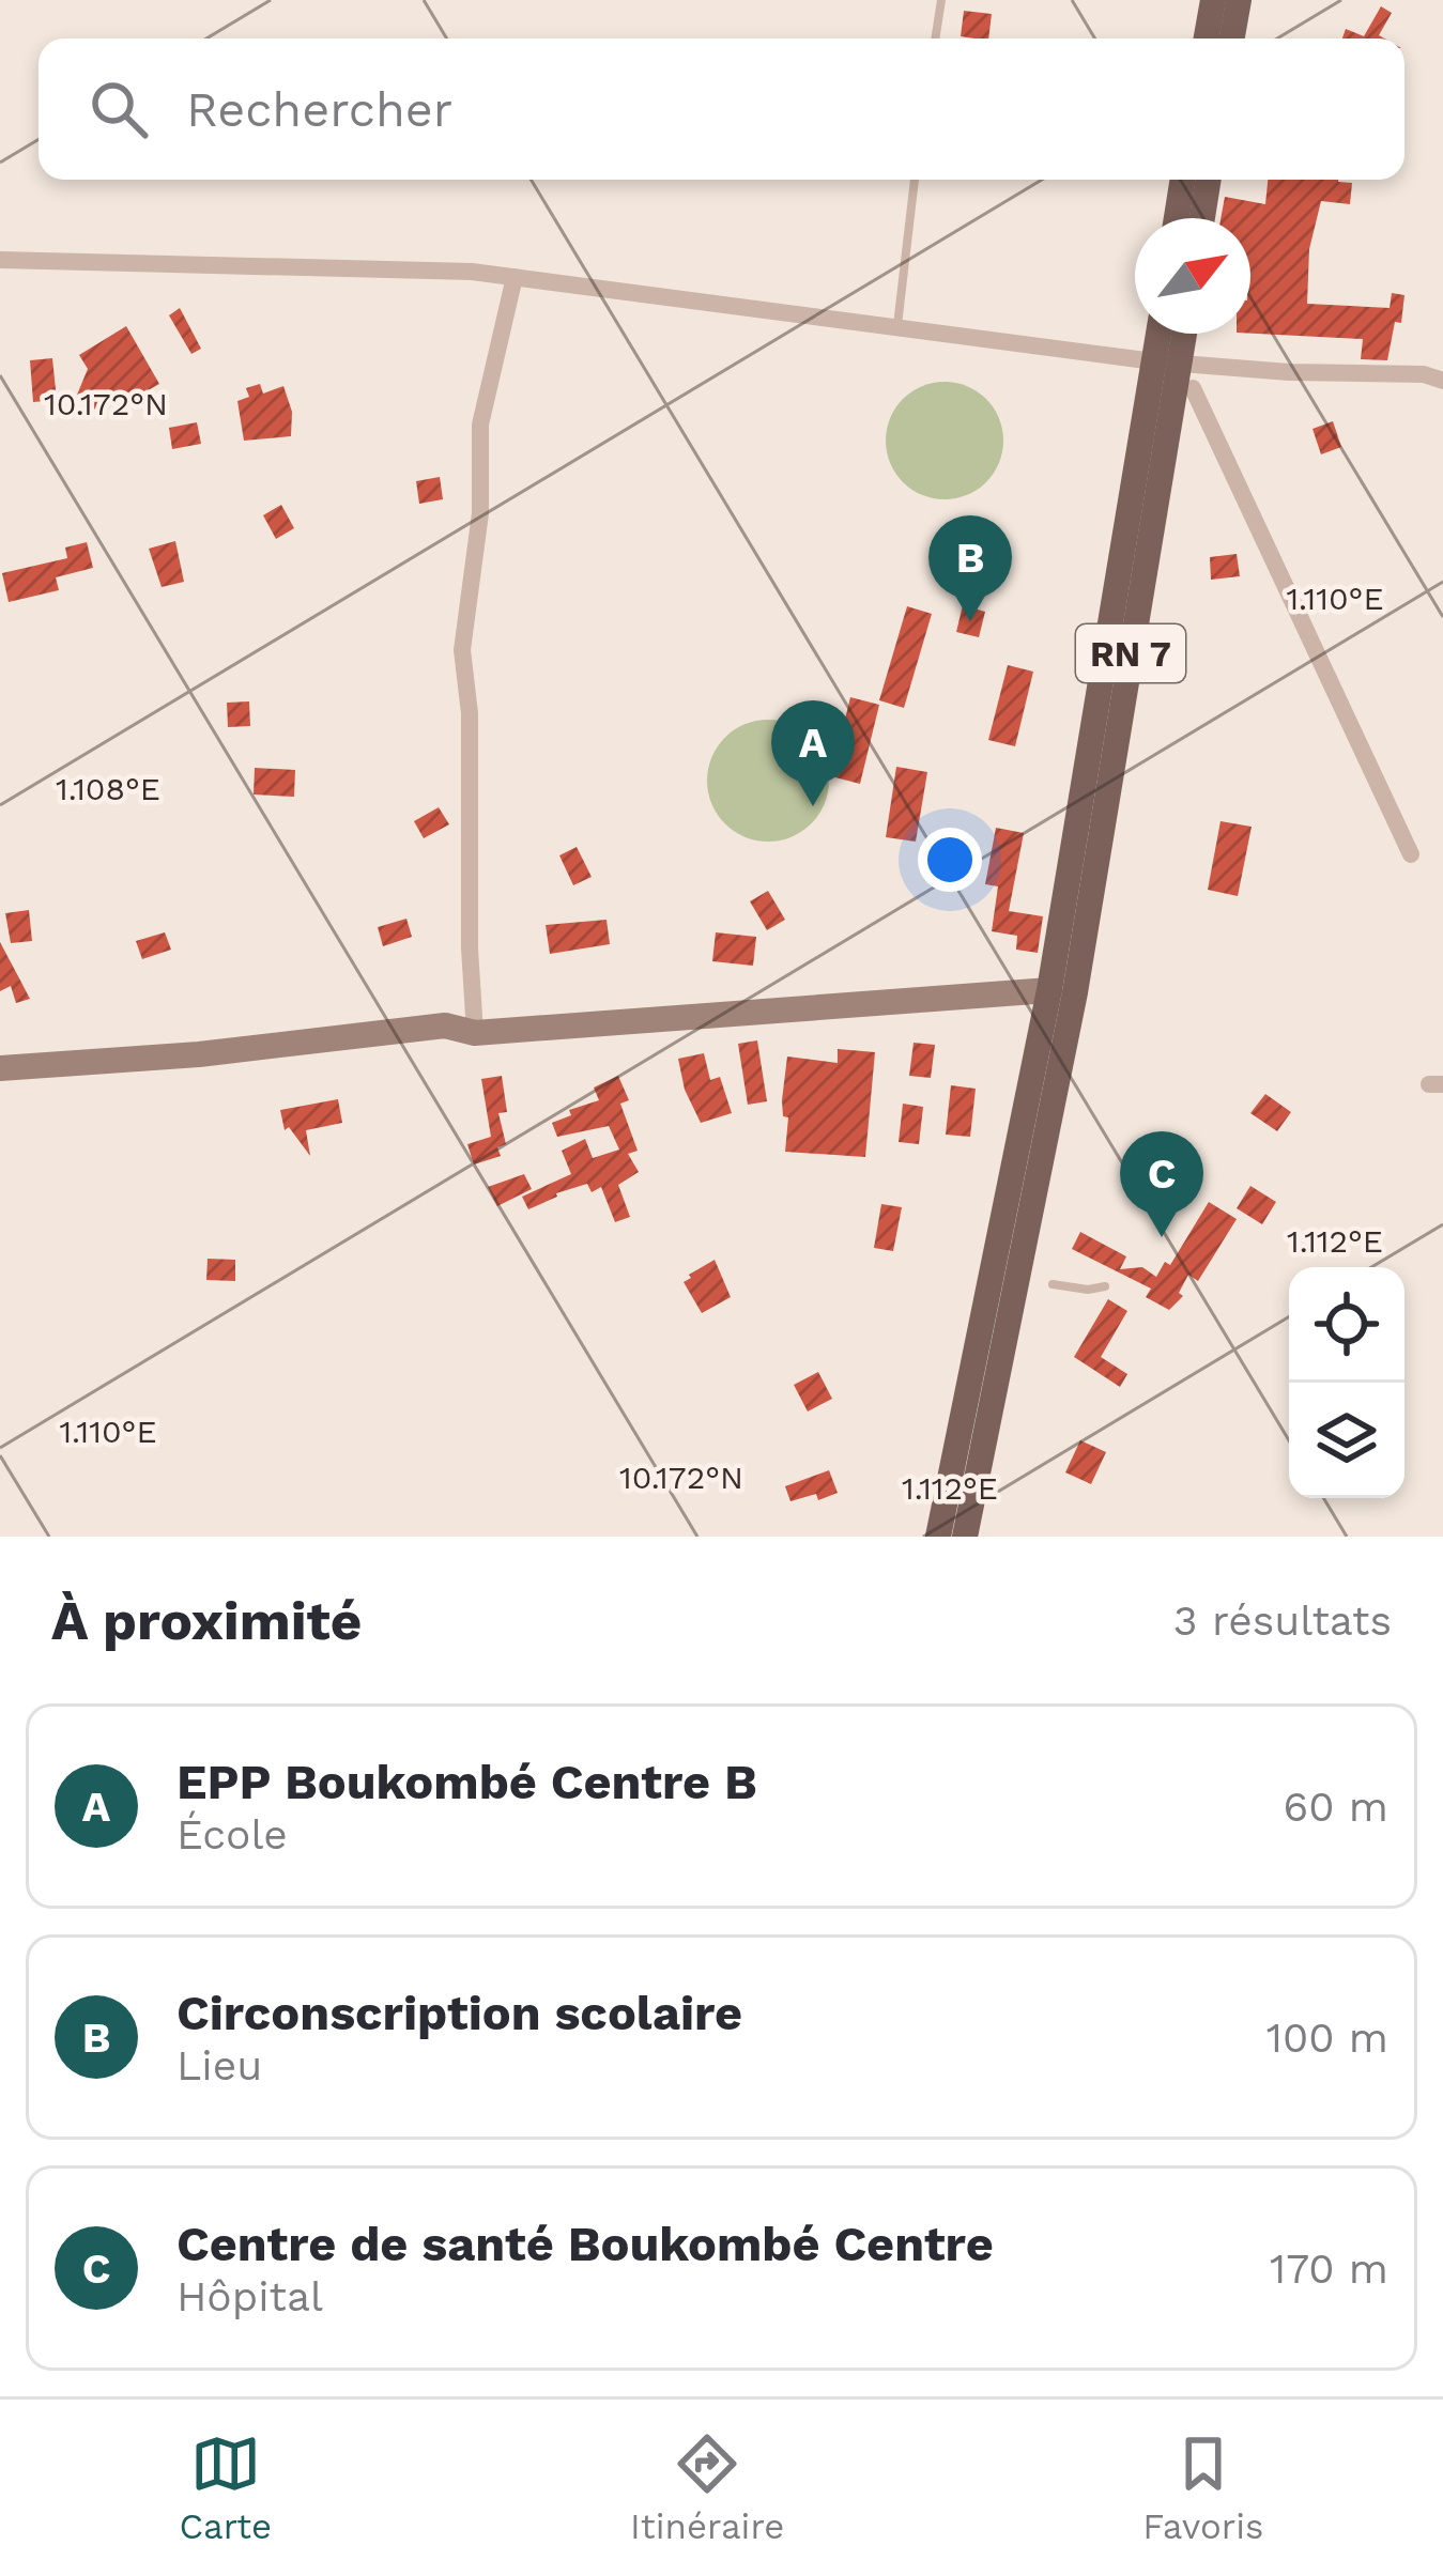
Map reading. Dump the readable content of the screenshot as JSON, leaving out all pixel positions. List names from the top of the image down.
{
  "streets": {
    "main road": ["RN 7"]
  },
  "north": "top right",
  "page": {
    "search": "Rechercher",
    "pins": ["B", "A", "C"],
    "heading": ["À proximité", "3 résultats"],
    "list": [
      {
        "mark": "A",
        "name": "EPP Boukombé Centre B",
        "note": "École",
        "value": "60 m"
      },
      {
        "mark": "B",
        "name": "Circonscription scolaire",
        "note": "Lieu",
        "value": "100 m"
      },
      {
        "mark": "C",
        "name": "Centre de santé Boukombé Centre",
        "note": "Hôpital",
        "value": "170 m"
      }
    ],
    "nav": ["Carte", "Itinéraire", "Favoris"]
  },
  "coordinates": [
    "10.172°N",
    "1.110°E",
    "1.108°E",
    "1.112°E"
  ]
}
